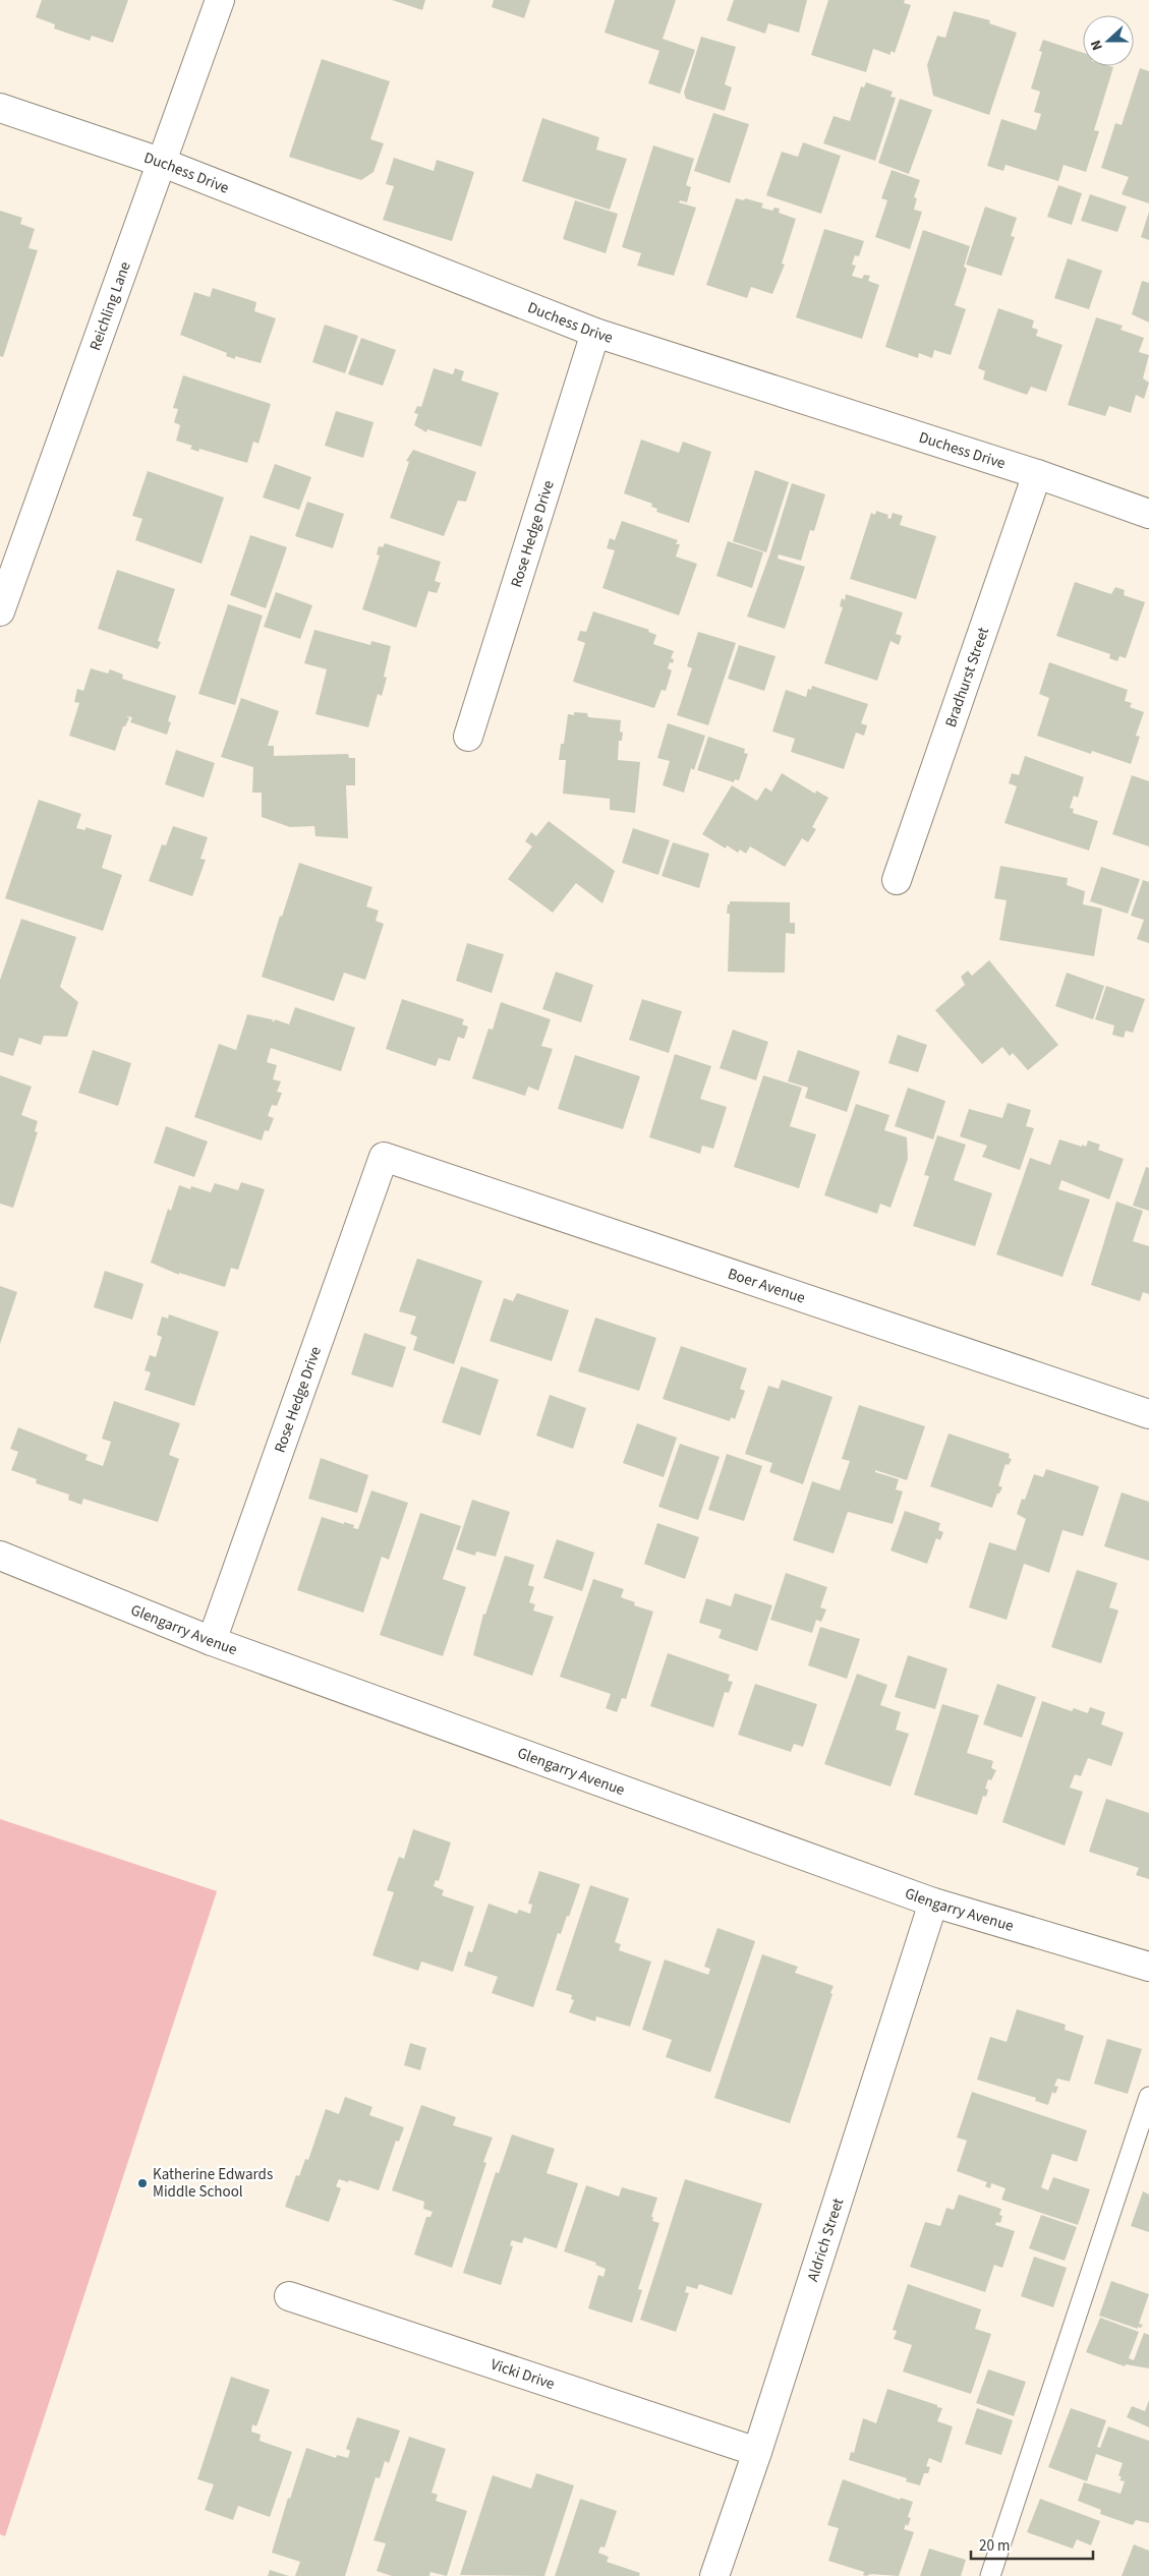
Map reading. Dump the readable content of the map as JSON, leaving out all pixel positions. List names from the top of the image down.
{
  "streets": {
    "street": [
      "Duchess Drive",
      "Reichling Lane",
      "Rose Hedge Drive",
      "Bradhurst Street",
      "Boer Avenue",
      "Glengarry Avenue",
      "Aldrich Street",
      "Vicki Drive"
    ]
  },
  "crossings": [
    ["Duchess Drive", "Reichling Lane"],
    ["Duchess Drive", "Rose Hedge Drive"],
    ["Duchess Drive", "Bradhurst Street"],
    ["Rose Hedge Drive", "Boer Avenue"],
    ["Rose Hedge Drive", "Glengarry Avenue"],
    ["Glengarry Avenue", "Aldrich Street"],
    ["Aldrich Street", "Vicki Drive"]
  ],
  "places": ["Katherine Edwards Middle School"],
  "scale_bar": "20 m",
  "north": "left"
}
